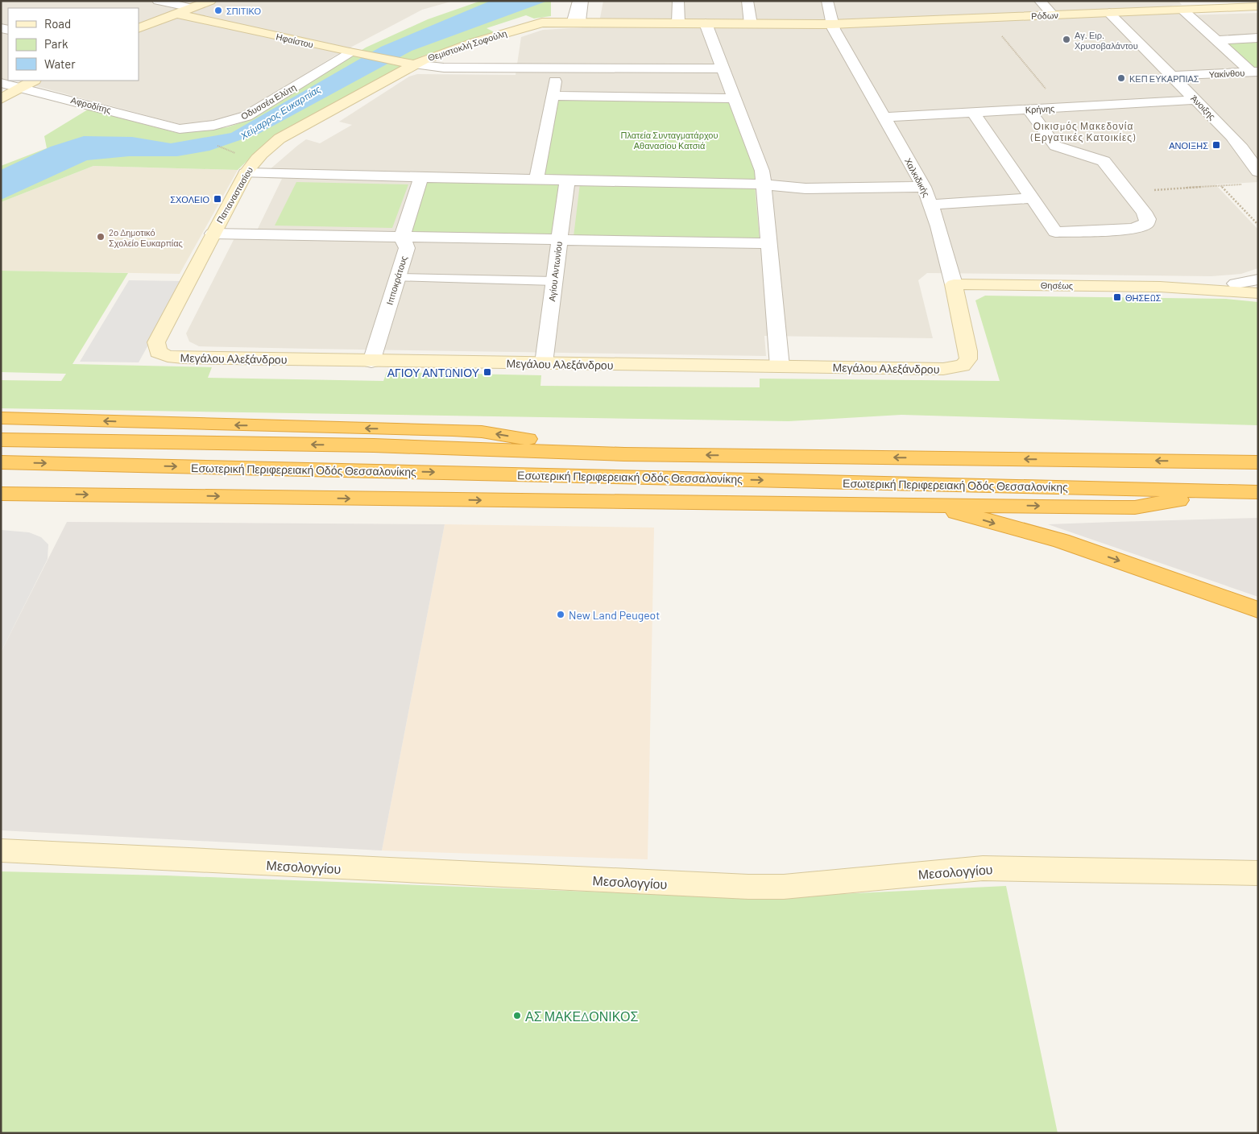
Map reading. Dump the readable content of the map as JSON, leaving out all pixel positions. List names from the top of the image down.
{
  "streets": {
    "highway": ["Εσωτερική Περιφερειακή Οδός Θεσσαλονίκης"],
    "street": [
      "Ρόδων",
      "Ηφαίστου",
      "Θεμιστοκλή Σοφούλη",
      "Υακίνθου",
      "Οδυσσέα Ελύτη",
      "Αφροδίτης",
      "Άνοιξης",
      "Κρήνης",
      "Χαλκιδικής",
      "Παπαναστασίου",
      "Αγίου Αντωνίου",
      "Ιπποκράτους",
      "Θησέως",
      "Μεγάλου Αλεξάνδρου",
      "Μεσολογγίου"
    ]
  },
  "crossings": [
    ["Ρόδων", "Θεμιστοκλή Σοφούλη"],
    ["Ρόδων", "Άνοιξης"],
    ["Ρόδων", "Χαλκιδικής"],
    ["Ηφαίστου", "Θεμιστοκλή Σοφούλη"],
    ["Ηφαίστου", "Οδυσσέα Ελύτη"],
    ["Ηφαίστου", "Παπαναστασίου"],
    ["Θεμιστοκλή Σοφούλη", "Χαλκιδικής"],
    ["Θεμιστοκλή Σοφούλη", "Παπαναστασίου"],
    ["Υακίνθου", "Άνοιξης"],
    ["Οδυσσέα Ελύτη", "Αφροδίτης"],
    ["Άνοιξης", "Κρήνης"],
    ["Κρήνης", "Χαλκιδικής"],
    ["Χαλκιδικής", "Θησέως"],
    ["Χαλκιδικής", "Μεγάλου Αλεξάνδρου"],
    ["Παπαναστασίου", "Μεγάλου Αλεξάνδρου"],
    ["Αγίου Αντωνίου", "Μεγάλου Αλεξάνδρου"],
    ["Ιπποκράτους", "Μεγάλου Αλεξάνδρου"]
  ],
  "districts": ["Οικισμός Μακεδονία (Εργατικές Κατοικίες)"],
  "water": ["Χείμαρρος Ευκαρπίας"],
  "parks": ["Πλατεία Συνταγματάρχου Αθανασίου Κατσιά"],
  "places": {
    "other": [
      "ΣΠΙΤΙΚΟ",
      "Αγ. Ειρ. Χρυσοβαλάντου",
      "ΚΕΠ ΕΥΚΑΡΠΙΑΣ",
      "2ο Δημοτικό Σχολείο Ευκαρπίας",
      "New Land Peugeot",
      "ΑΣ ΜΑΚΕΔΟΝΙΚΟΣ"
    ],
    "transit": [
      "ΑΝΟΙΞΗΣ",
      "ΣΧΟΛΕΙΟ",
      "ΘΗΣΕΩΣ",
      "ΑΓΙΟΥ ΑΝΤΩΝΙΟΥ"
    ]
  },
  "legend": ["Road", "Park", "Water"]
}
